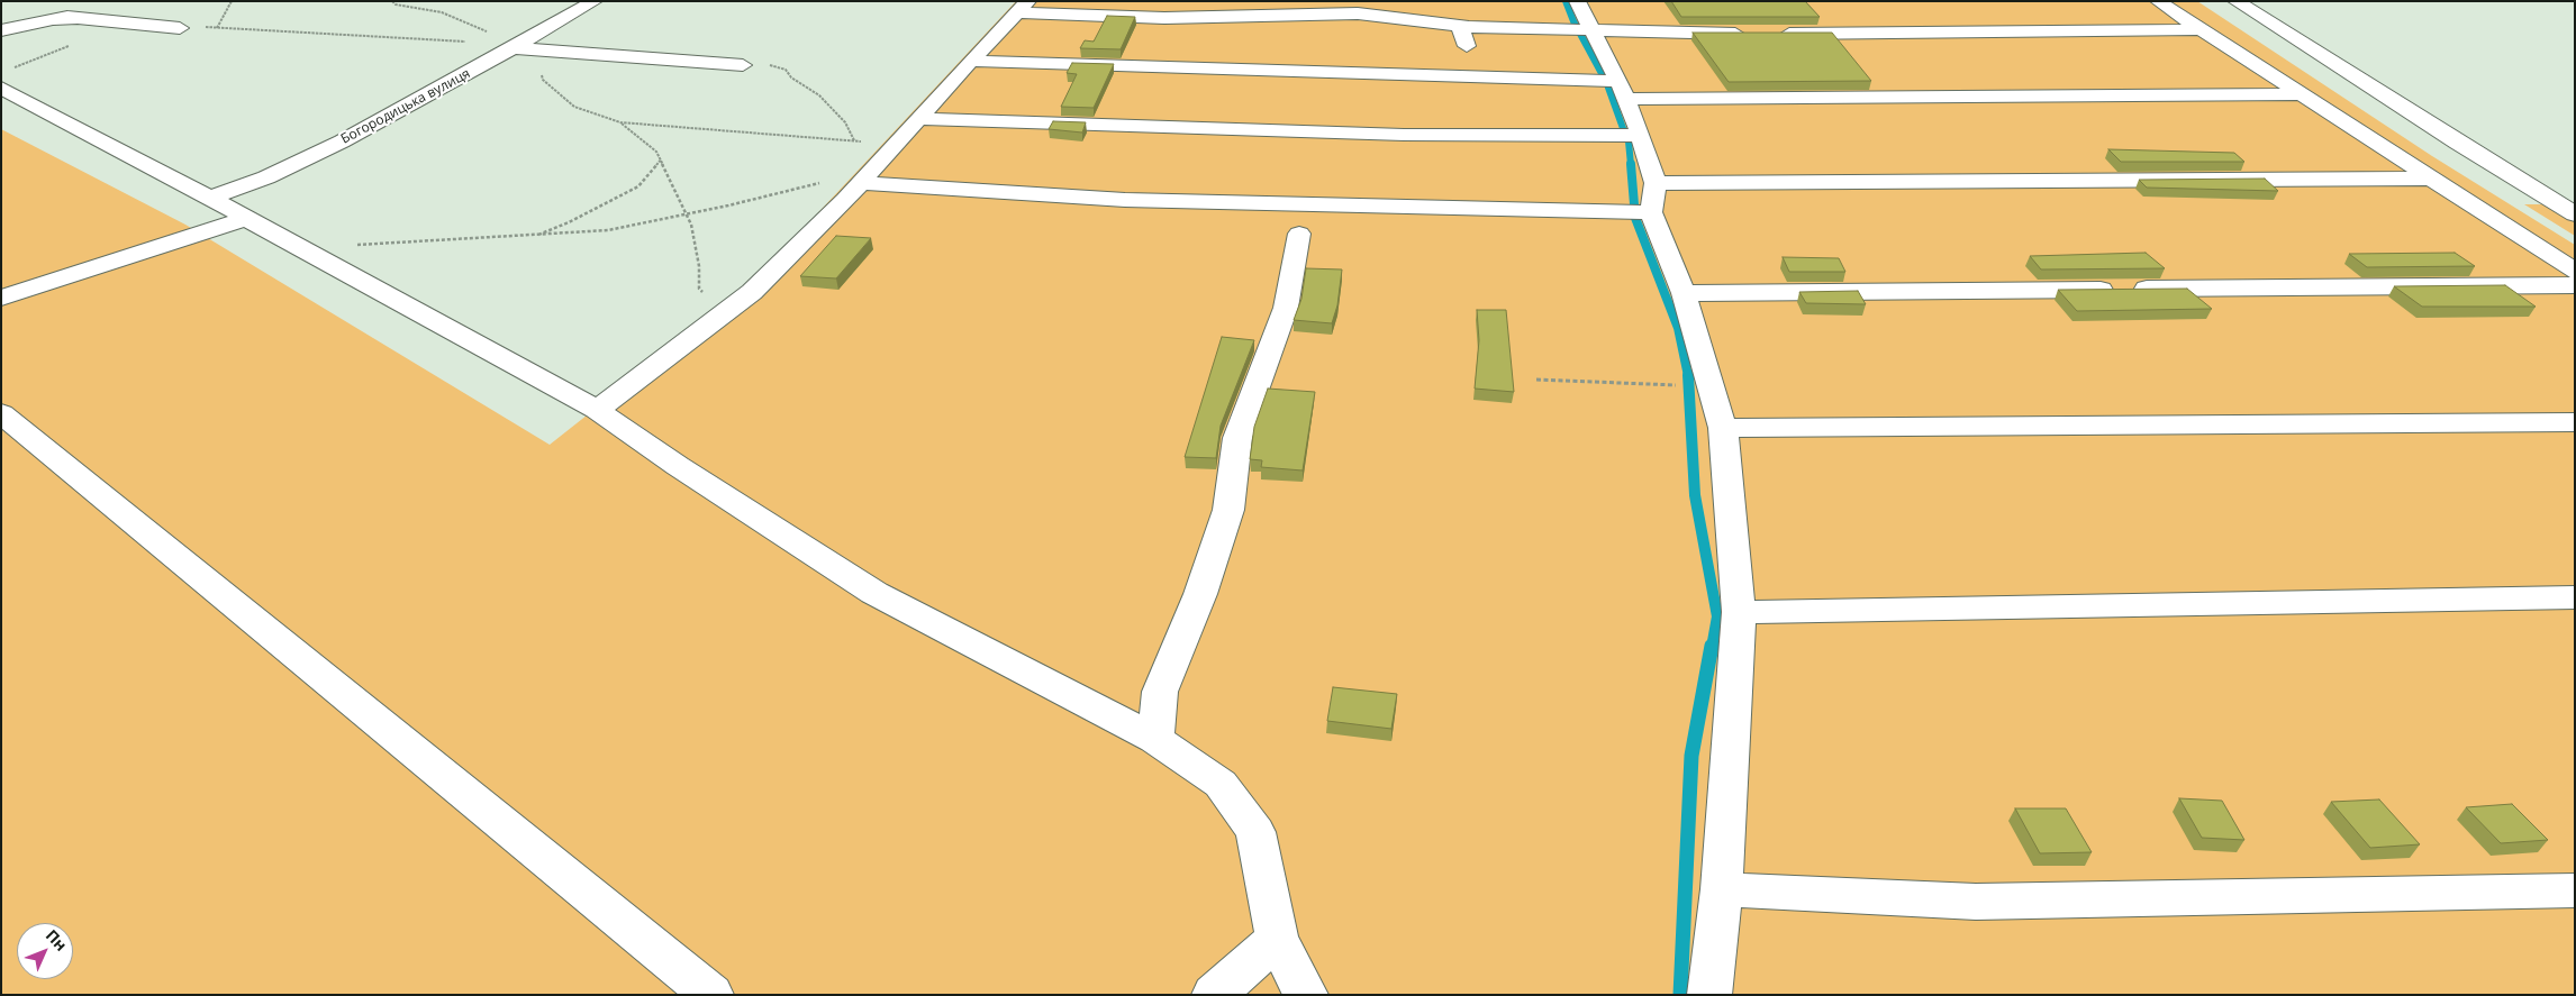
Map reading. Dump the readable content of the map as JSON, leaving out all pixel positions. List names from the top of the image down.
{
  "streets": {
    "street": ["Богородицька вулиця"]
  },
  "north": "top right"
}
